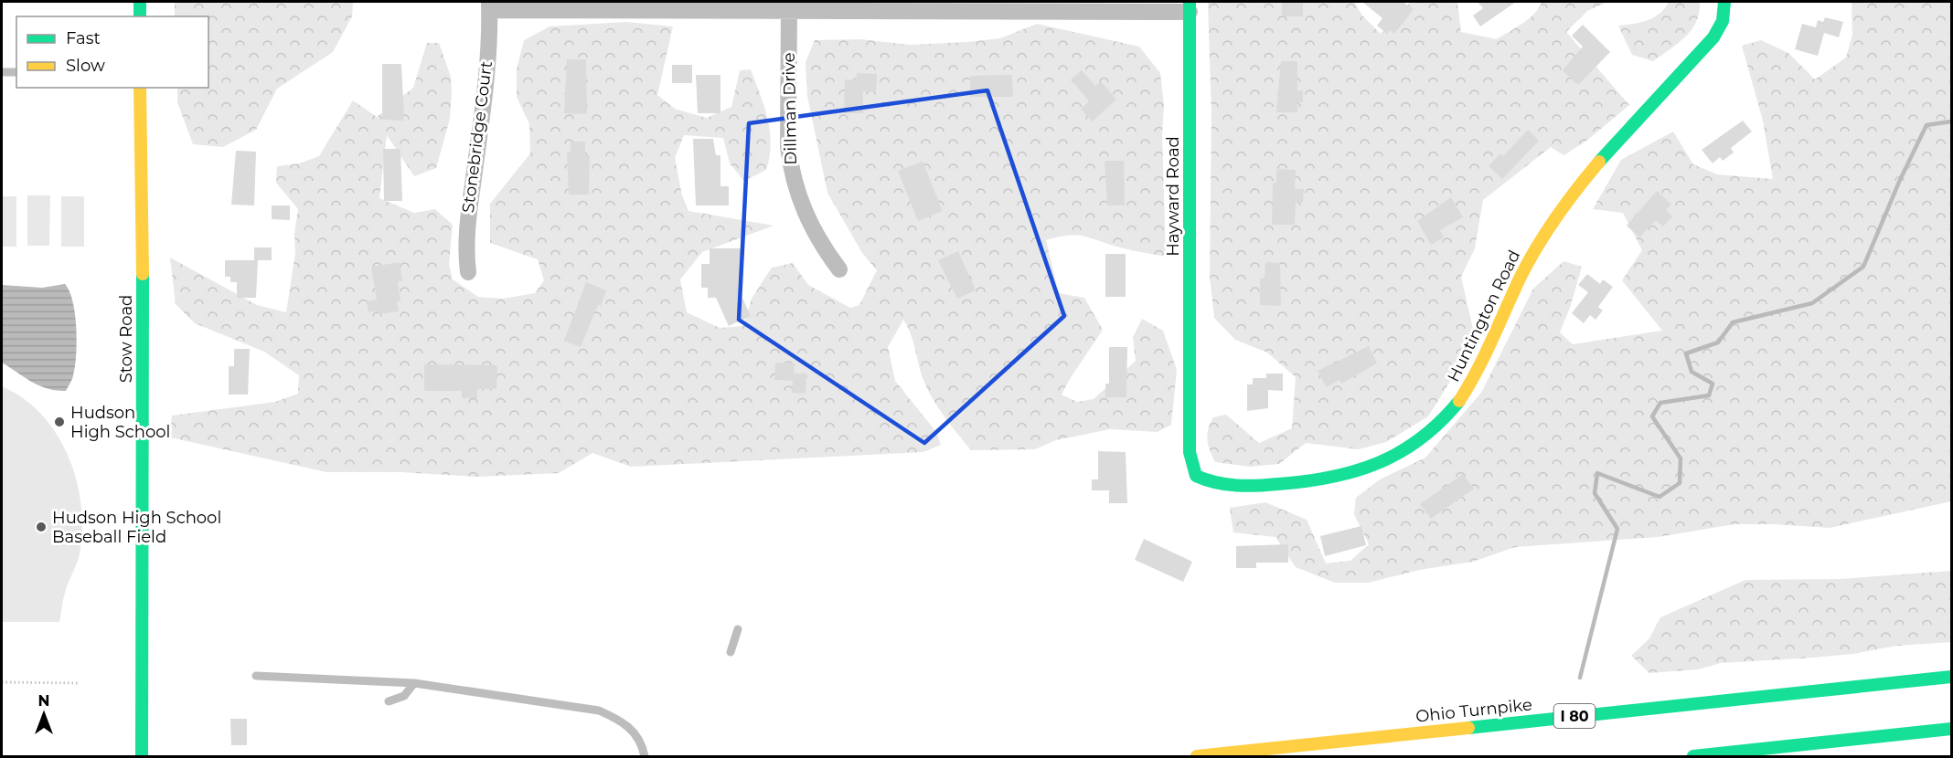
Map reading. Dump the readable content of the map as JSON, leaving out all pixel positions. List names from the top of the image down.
{
  "streets": {
    "main road": [
      "Hayward Road",
      "Huntington Road",
      "Stow Road",
      "Ohio Turnpike",
      "I 80"
    ],
    "street": ["Dillman Drive", "Stonebridge Court"]
  },
  "crossings": [
    ["Hayward Road", "Huntington Road"]
  ],
  "places": ["Hudson High School", "Hudson High School Baseball Field"],
  "legend": ["Fast", "Slow"],
  "north": "top"
}
